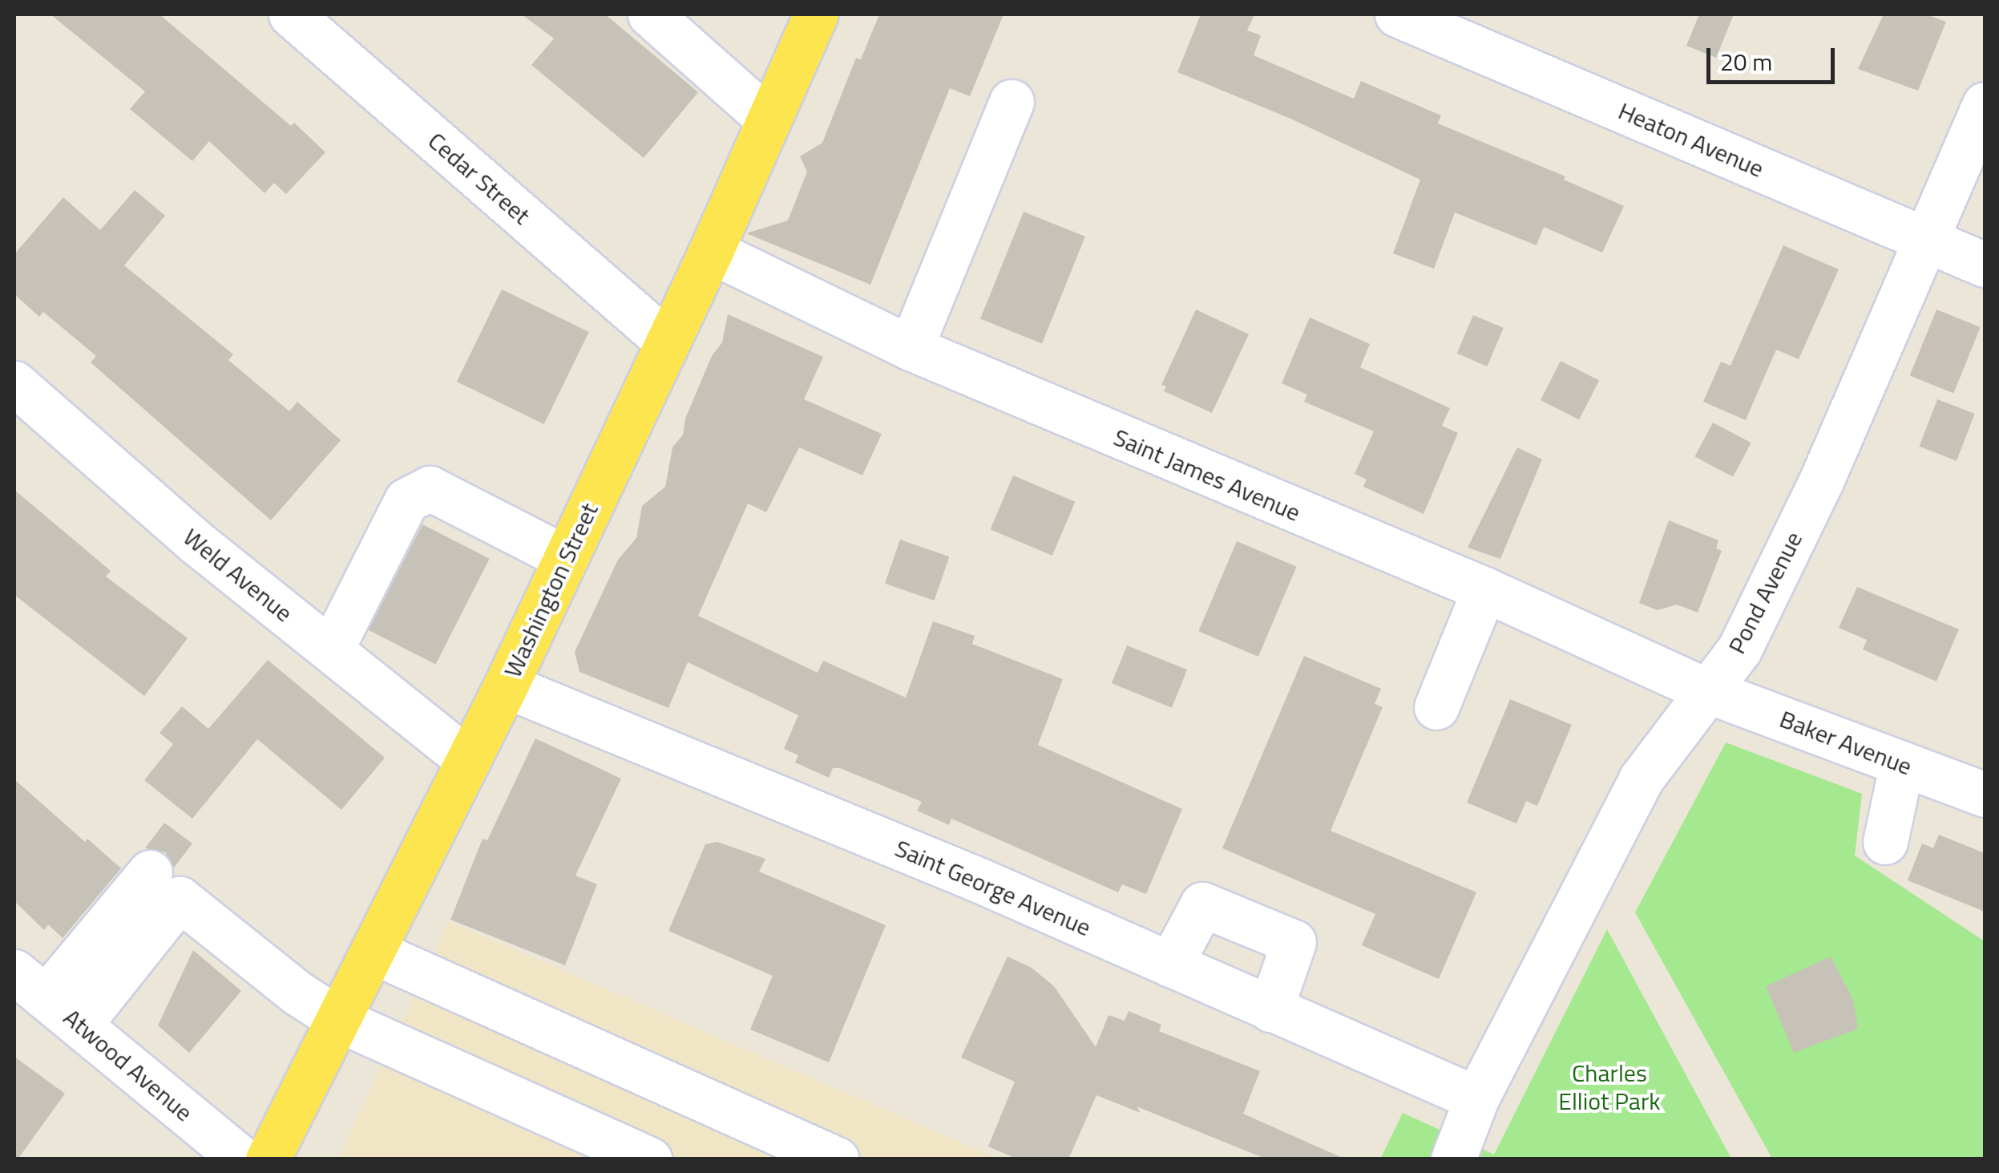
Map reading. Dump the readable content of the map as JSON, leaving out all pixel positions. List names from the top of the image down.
{
  "streets": {
    "main road": ["Washington Street"],
    "street": [
      "Heaton Avenue",
      "Cedar Street",
      "Saint James Avenue",
      "Weld Avenue",
      "Pond Avenue",
      "Baker Avenue",
      "Saint George Avenue",
      "Atwood Avenue"
    ]
  },
  "crossings": [
    ["Heaton Avenue", "Pond Avenue"],
    ["Cedar Street", "Washington Street"],
    ["Saint James Avenue", "Washington Street"],
    ["Saint James Avenue", "Pond Avenue"],
    ["Saint James Avenue", "Baker Avenue"],
    ["Weld Avenue", "Washington Street"],
    ["Washington Street", "Saint George Avenue"],
    ["Pond Avenue", "Baker Avenue"],
    ["Pond Avenue", "Saint George Avenue"]
  ],
  "parks": ["Charles Elliot Park"],
  "scale_bar": "20 m"
}
